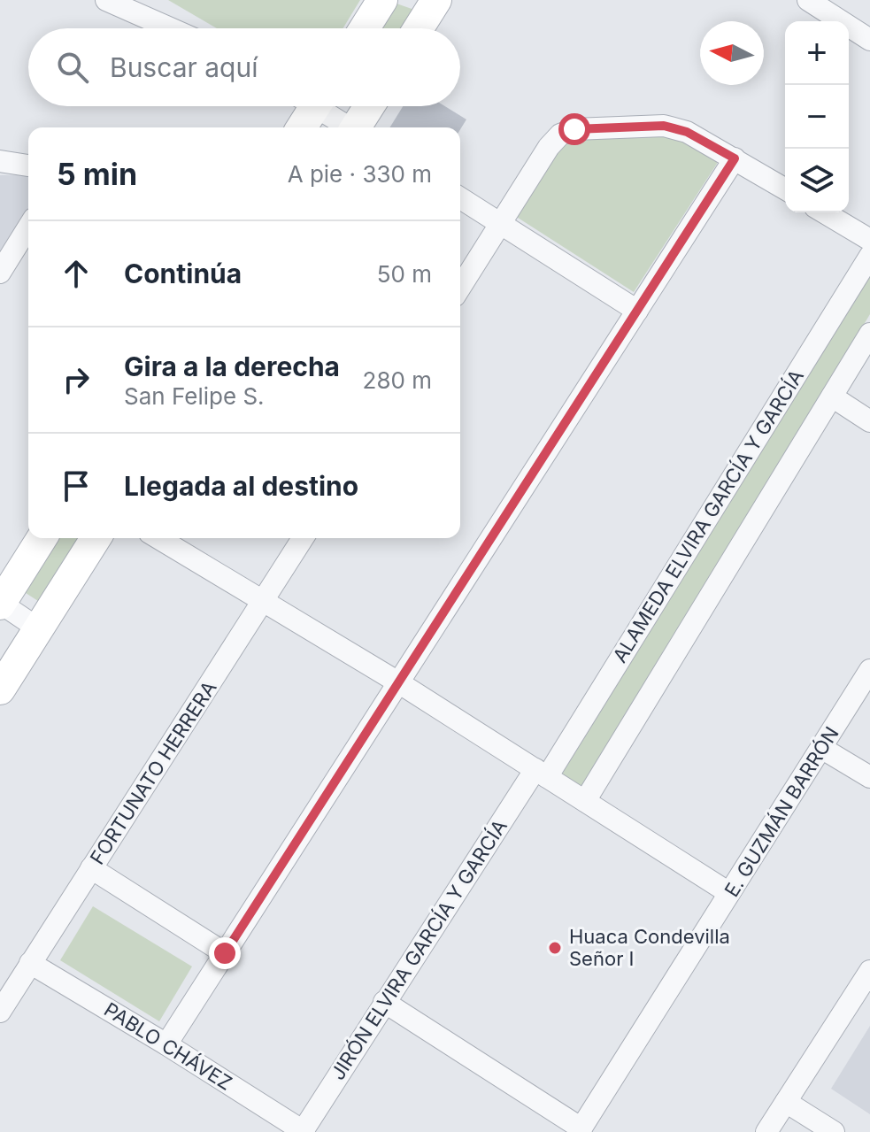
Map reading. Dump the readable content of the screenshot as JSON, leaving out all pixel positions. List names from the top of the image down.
{
  "streets": {
    "street": [
      "ALAMEDA ELVIRA GARCÍA Y GARCÍA",
      "FORTUNATO HERRERA",
      "E. GUZMÁN BARRÓN",
      "JIRÓN ELVIRA GARCÍA Y GARCÍA",
      "PABLO CHÁVEZ"
    ]
  },
  "crossings": [
    ["ALAMEDA ELVIRA GARCÍA Y GARCÍA", "JIRÓN ELVIRA GARCÍA Y GARCÍA"],
    ["FORTUNATO HERRERA", "PABLO CHÁVEZ"],
    ["JIRÓN ELVIRA GARCÍA Y GARCÍA", "PABLO CHÁVEZ"]
  ],
  "places": ["Huaca Condevilla Señor I"],
  "north": "left",
  "page": {
    "map_buttons": ["+", "−"],
    "search": "Buscar aquí",
    "heading": ["5 min", "A pie · 330 m"],
    "list": [
      ["Continúa", "50 m"],
      ["Gira a la derecha", "San Felipe S.", "280 m"],
      "Llegada al destino"
    ]
  }
}
